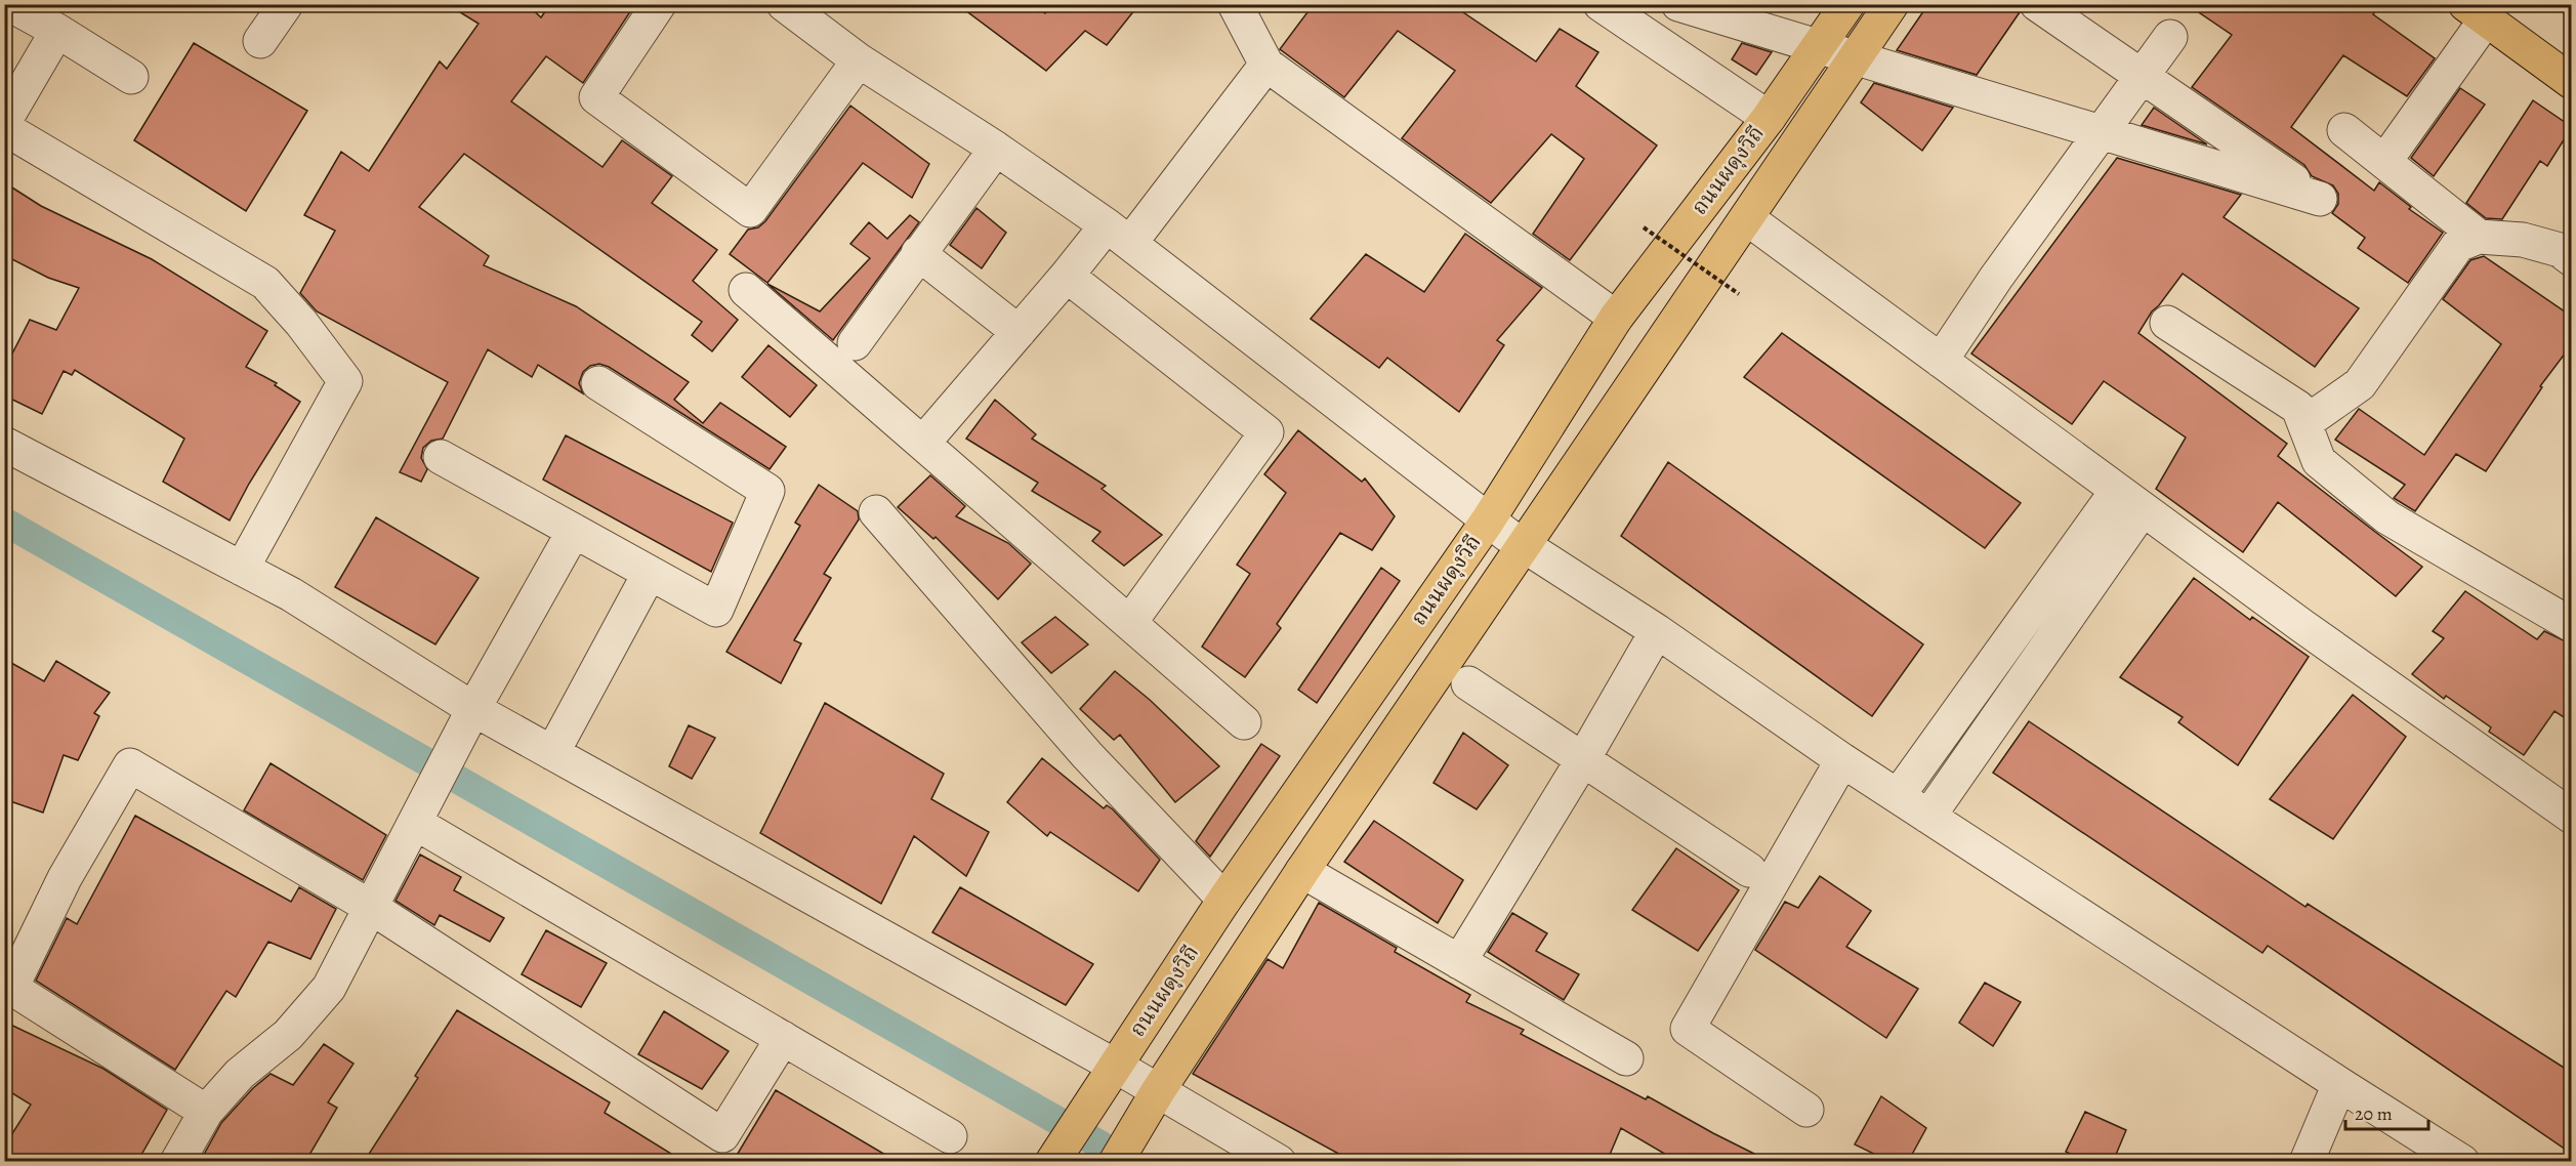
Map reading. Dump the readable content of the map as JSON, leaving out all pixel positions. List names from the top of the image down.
{
  "streets": {
    "main road": ["ถนนผดุงวิถี"]
  },
  "scale_bar": "20 m"
}
